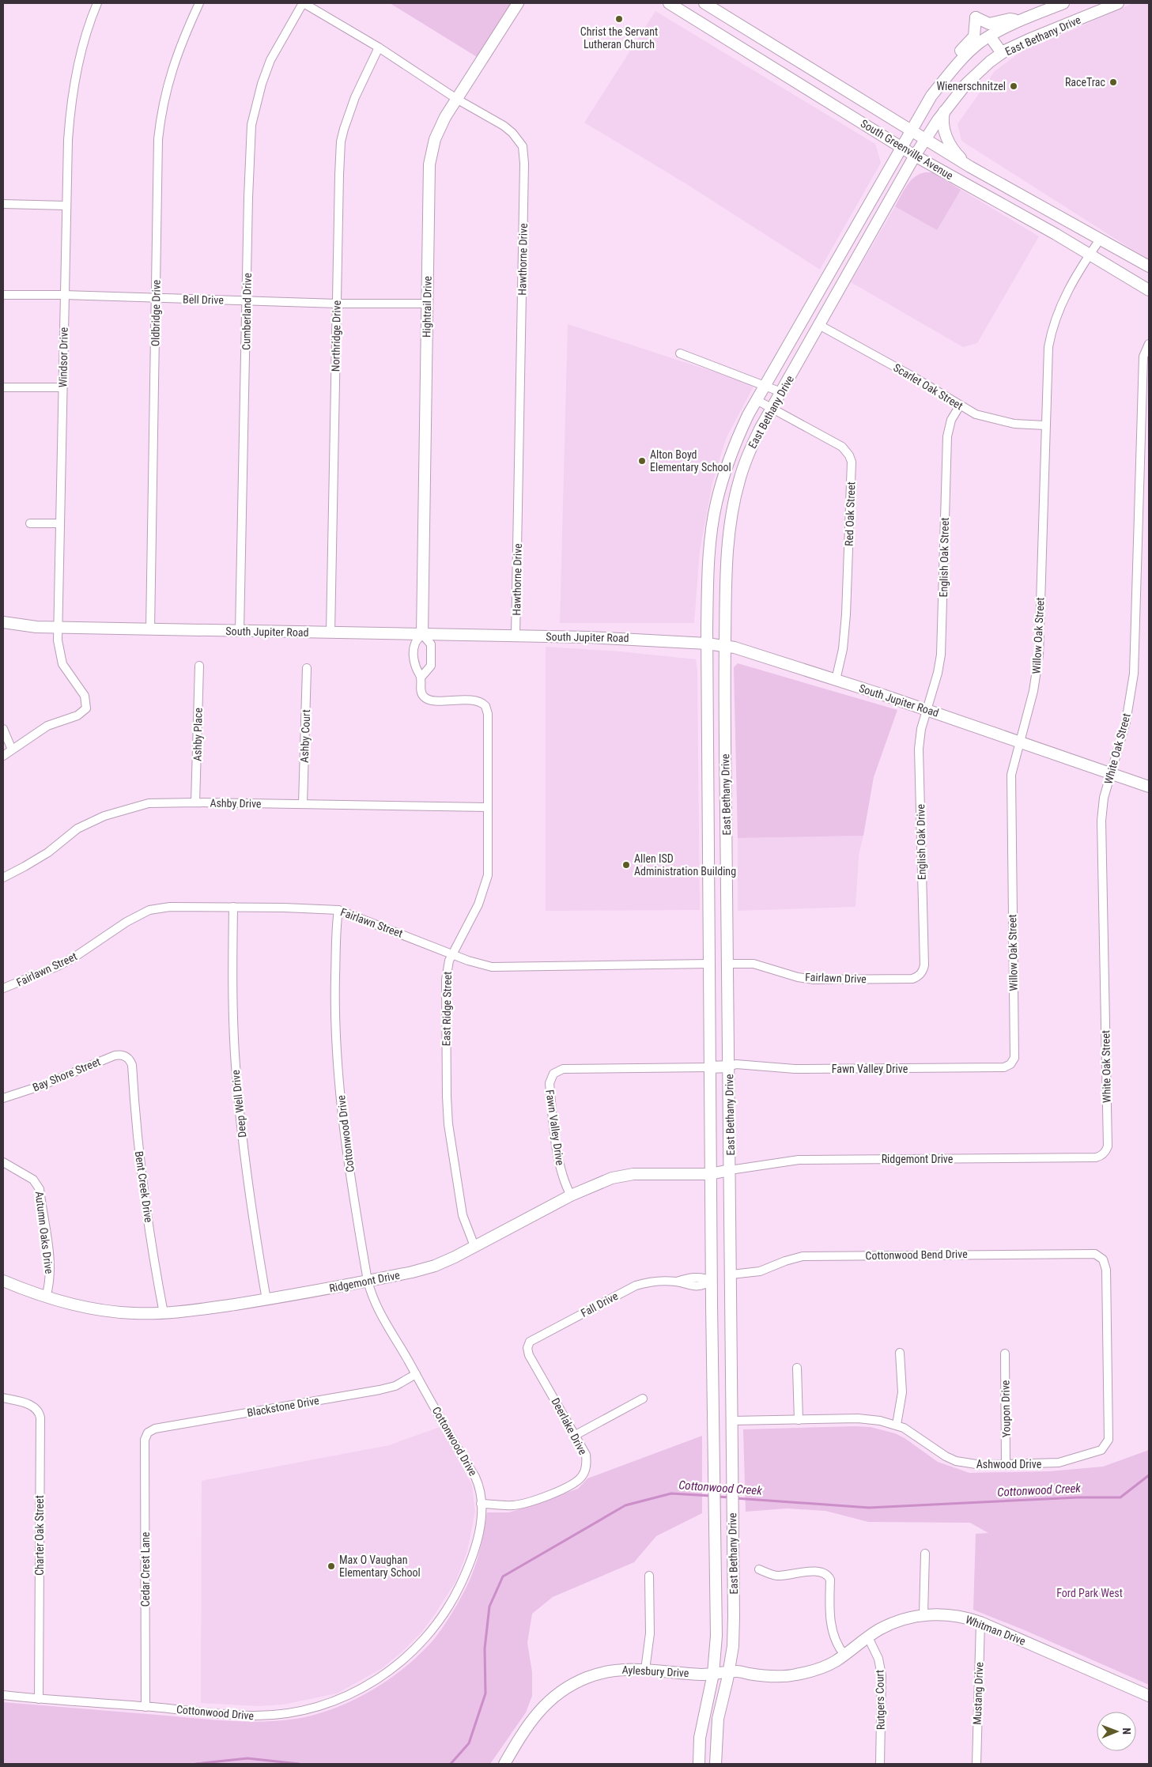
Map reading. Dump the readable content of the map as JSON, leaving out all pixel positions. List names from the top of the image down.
{
  "streets": {
    "main road": [
      "East Bethany Drive",
      "South Greenville Avenue",
      "Hightrail Drive",
      "South Jupiter Road",
      "Ridgemont Drive",
      "Whitman Drive",
      "Aylesbury Drive"
    ],
    "street": [
      "Hawthorne Drive",
      "Bell Drive",
      "Cumberland Drive",
      "Oldbridge Drive",
      "Northridge Drive",
      "Windsor Drive",
      "Scarlet Oak Street",
      "Red Oak Street",
      "English Oak Street",
      "Willow Oak Street",
      "Ashby Place",
      "Ashby Court",
      "White Oak Street",
      "Ashby Drive",
      "English Oak Drive",
      "Fairlawn Street",
      "Fairlawn Drive",
      "East Ridge Street",
      "Fawn Valley Drive",
      "Bay Shore Street",
      "Deep Well Drive",
      "Cottonwood Drive",
      "Bent Creek Drive",
      "Autumn Oaks Drive",
      "Cottonwood Bend Drive",
      "Fall Drive",
      "Blackstone Drive",
      "Youpon Drive",
      "Deerlake Drive",
      "Ashwood Drive",
      "Charter Oak Street",
      "Cedar Crest Lane",
      "Mustang Drive",
      "Rutgers Court"
    ]
  },
  "crossings": [
    ["East Bethany Drive", "South Greenville Avenue"],
    ["East Bethany Drive", "Scarlet Oak Street"],
    ["East Bethany Drive", "Red Oak Street"],
    ["East Bethany Drive", "South Jupiter Road"],
    ["East Bethany Drive", "Fairlawn Street"],
    ["East Bethany Drive", "Fairlawn Drive"],
    ["East Bethany Drive", "Fawn Valley Drive"],
    ["East Bethany Drive", "Ridgemont Drive"],
    ["East Bethany Drive", "Cottonwood Bend Drive"],
    ["East Bethany Drive", "Fall Drive"],
    ["East Bethany Drive", "Ashwood Drive"],
    ["East Bethany Drive", "Whitman Drive"],
    ["East Bethany Drive", "Aylesbury Drive"],
    ["South Greenville Avenue", "Willow Oak Street"],
    ["Hawthorne Drive", "Hightrail Drive"],
    ["Hawthorne Drive", "Cumberland Drive"],
    ["Hawthorne Drive", "Northridge Drive"],
    ["Hawthorne Drive", "South Jupiter Road"],
    ["Bell Drive", "Hightrail Drive"],
    ["Bell Drive", "Cumberland Drive"],
    ["Bell Drive", "Oldbridge Drive"],
    ["Bell Drive", "Northridge Drive"],
    ["Bell Drive", "Windsor Drive"],
    ["Hightrail Drive", "South Jupiter Road"],
    ["Hightrail Drive", "East Ridge Street"],
    ["Cumberland Drive", "South Jupiter Road"],
    ["Oldbridge Drive", "South Jupiter Road"],
    ["Northridge Drive", "South Jupiter Road"],
    ["Windsor Drive", "South Jupiter Road"],
    ["Scarlet Oak Street", "English Oak Street"],
    ["Scarlet Oak Street", "Willow Oak Street"],
    ["Red Oak Street", "South Jupiter Road"],
    ["English Oak Street", "South Jupiter Road"],
    ["English Oak Street", "English Oak Drive"],
    ["South Jupiter Road", "Willow Oak Street"],
    ["South Jupiter Road", "White Oak Street"],
    ["South Jupiter Road", "English Oak Drive"],
    ["Willow Oak Street", "Fawn Valley Drive"],
    ["Ashby Place", "Ashby Drive"],
    ["Ashby Court", "Ashby Drive"],
    ["White Oak Street", "Ridgemont Drive"],
    ["Ashby Drive", "East Ridge Street"],
    ["English Oak Drive", "Fairlawn Drive"],
    ["Fairlawn Street", "East Ridge Street"],
    ["Fairlawn Street", "Deep Well Drive"],
    ["Fairlawn Street", "Cottonwood Drive"],
    ["East Ridge Street", "Ridgemont Drive"],
    ["Fawn Valley Drive", "Ridgemont Drive"],
    ["Bay Shore Street", "Bent Creek Drive"],
    ["Deep Well Drive", "Ridgemont Drive"],
    ["Cottonwood Drive", "Ridgemont Drive"],
    ["Cottonwood Drive", "Blackstone Drive"],
    ["Cottonwood Drive", "Deerlake Drive"],
    ["Cottonwood Drive", "Charter Oak Street"],
    ["Cottonwood Drive", "Cedar Crest Lane"],
    ["Ridgemont Drive", "Bent Creek Drive"],
    ["Ridgemont Drive", "Autumn Oaks Drive"],
    ["Cottonwood Bend Drive", "Ashwood Drive"],
    ["Fall Drive", "Deerlake Drive"],
    ["Blackstone Drive", "Cedar Crest Lane"],
    ["Youpon Drive", "Ashwood Drive"],
    ["Whitman Drive", "Aylesbury Drive"],
    ["Whitman Drive", "Mustang Drive"],
    ["Whitman Drive", "Rutgers Court"]
  ],
  "water": ["Cottonwood Creek"],
  "parks": ["Ford Park West"],
  "places": [
    "Christ the Servant Lutheran Church",
    "RaceTrac",
    "Wienerschnitzel",
    "Alton Boyd Elementary School",
    "Allen ISD Administration Building",
    "Max O Vaughan Elementary School"
  ],
  "north": "right"
}
